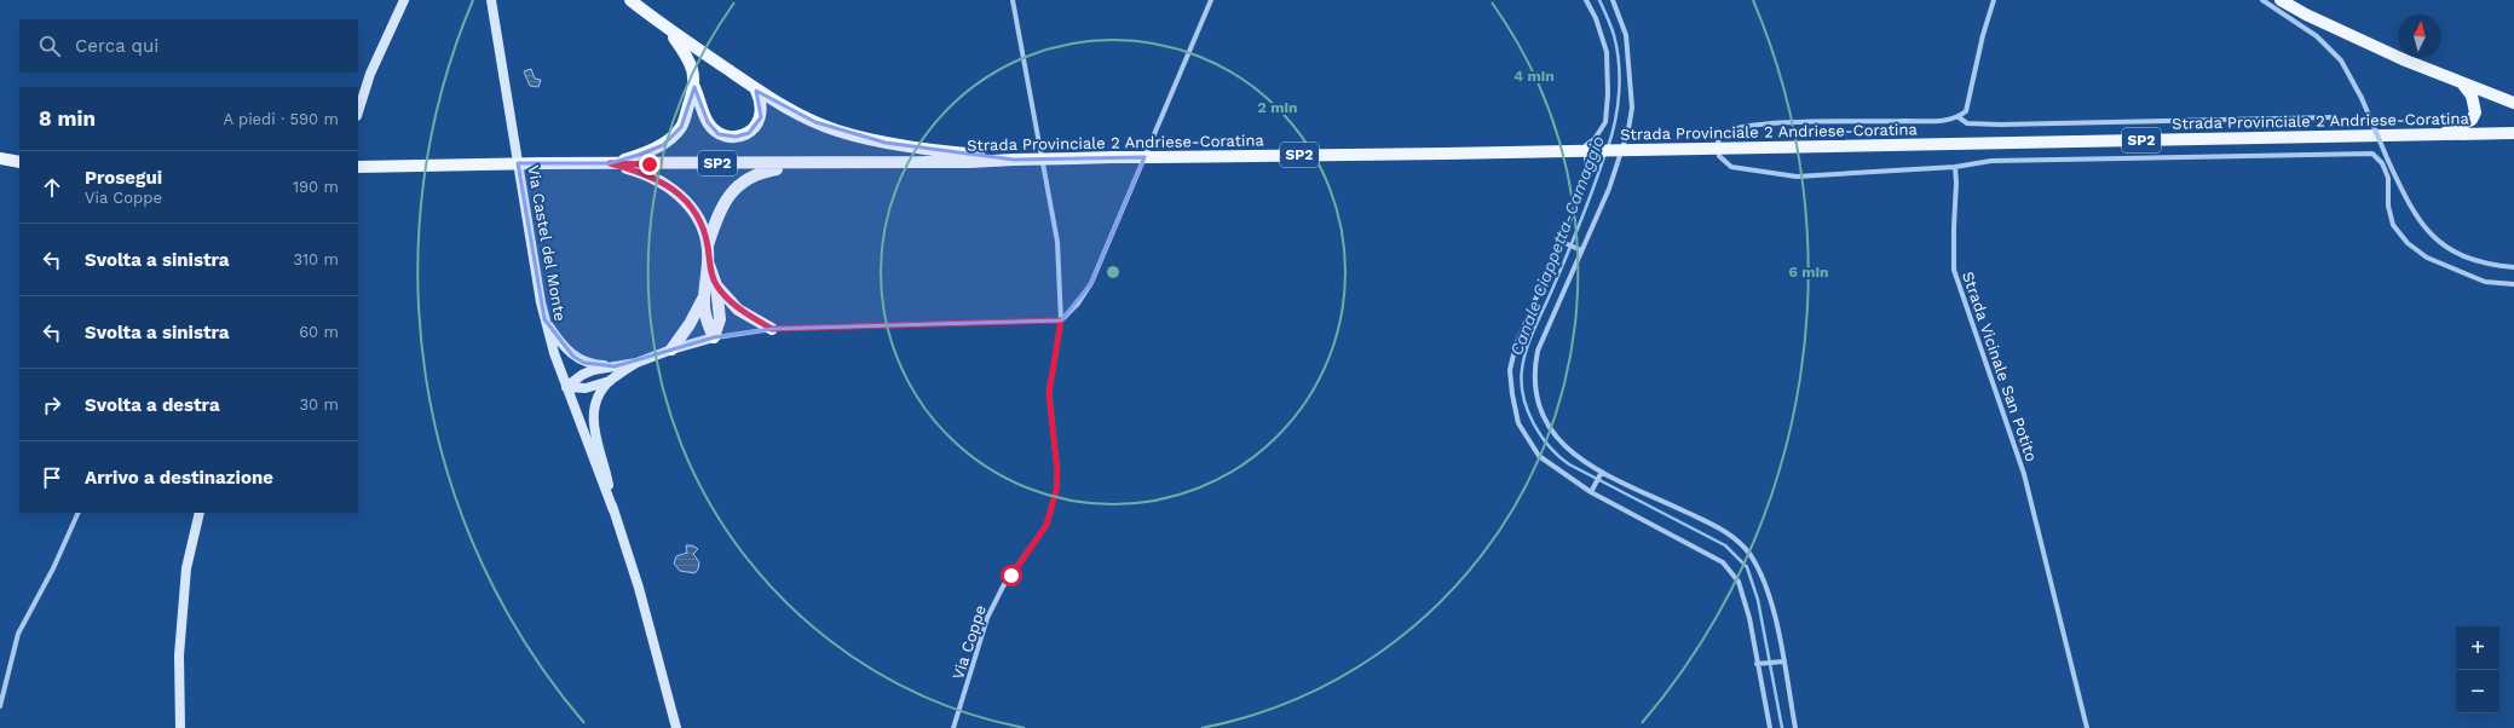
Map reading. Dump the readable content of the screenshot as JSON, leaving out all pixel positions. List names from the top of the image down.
{
  "streets": {
    "main road": ["Strada Provinciale 2 Andriese-Coratina", "SP2", "Via Castel del Monte"],
    "street": ["Strada Vicinale San Potito", "Via Coppe"]
  },
  "water": ["Canale Ciappetta-Camaggio"],
  "north": "top",
  "page": {
    "search": "Cerca qui",
    "heading": ["8 min", "A piedi · 590 m"],
    "list": [
      ["Prosegui", "Via Coppe", "190 m"],
      ["Svolta a sinistra", "310 m"],
      ["Svolta a sinistra", "60 m"],
      ["Svolta a destra", "30 m"],
      "Arrivo a destinazione"
    ],
    "map_buttons": ["+", "−"]
  },
  "rings": ["4 min", "2 min", "6 min"]
}
